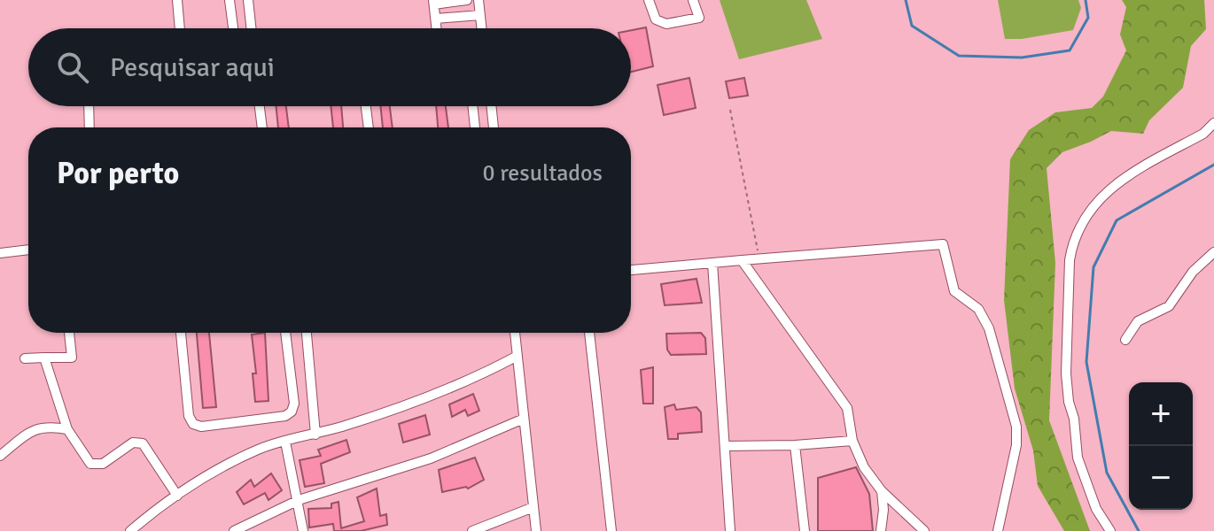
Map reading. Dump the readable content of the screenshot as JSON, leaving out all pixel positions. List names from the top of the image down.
{
  "page": {
    "search": "Pesquisar aqui",
    "heading": ["Por perto", "0 resultados"],
    "map_buttons": ["+", "−"]
  }
}
